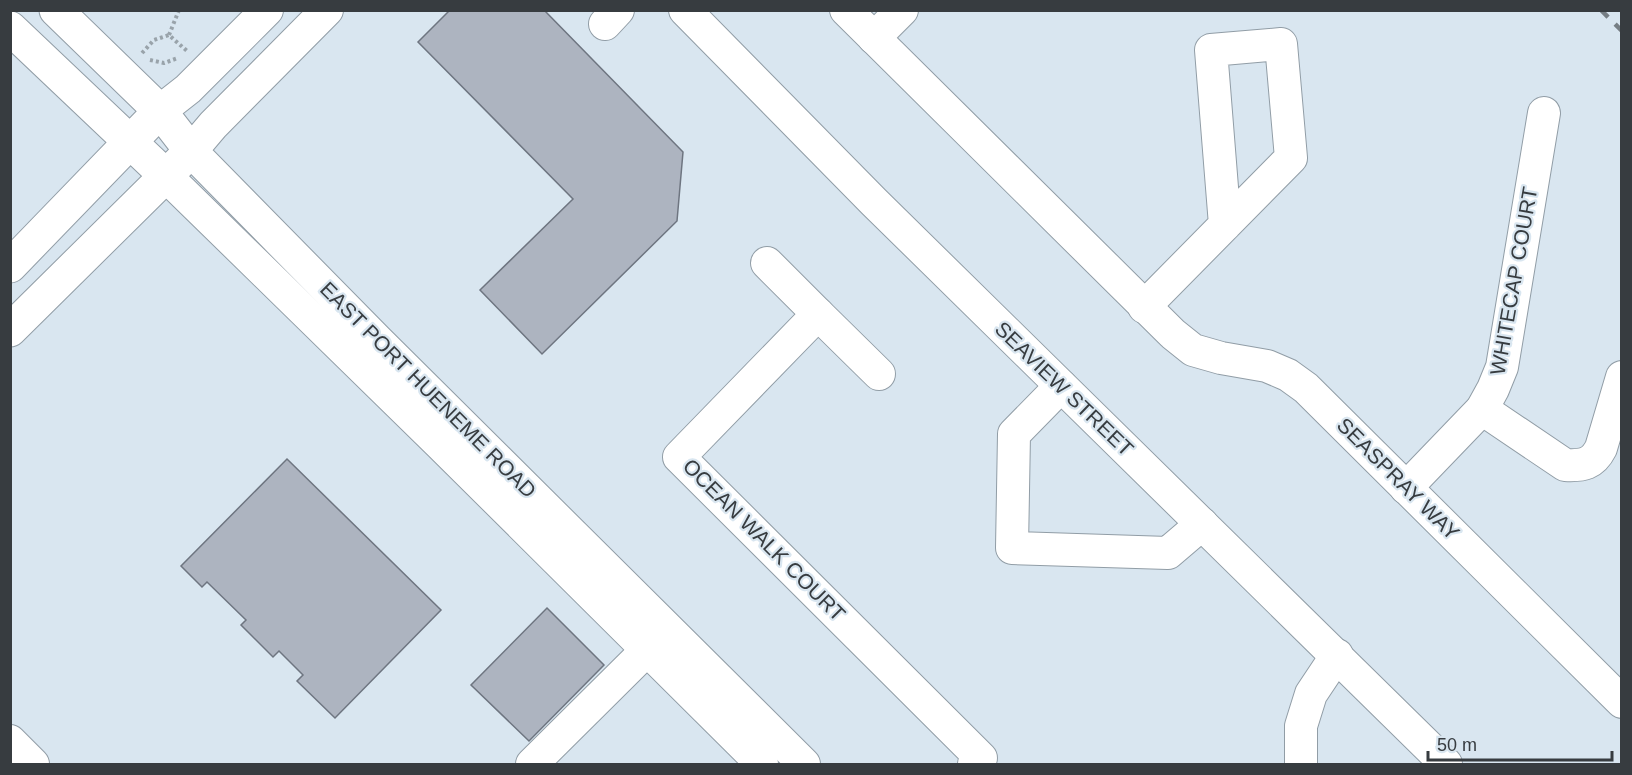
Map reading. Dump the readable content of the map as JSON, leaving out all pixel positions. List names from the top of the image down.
{
  "streets": {
    "main road": ["EAST PORT HUENEME ROAD"],
    "street": [
      "WHITECAP COURT",
      "SEAVIEW STREET",
      "SEASPRAY WAY",
      "OCEAN WALK COURT"
    ]
  },
  "crossings": [
    ["WHITECAP COURT", "SEASPRAY WAY"]
  ],
  "scale_bar": "50 m"
}
